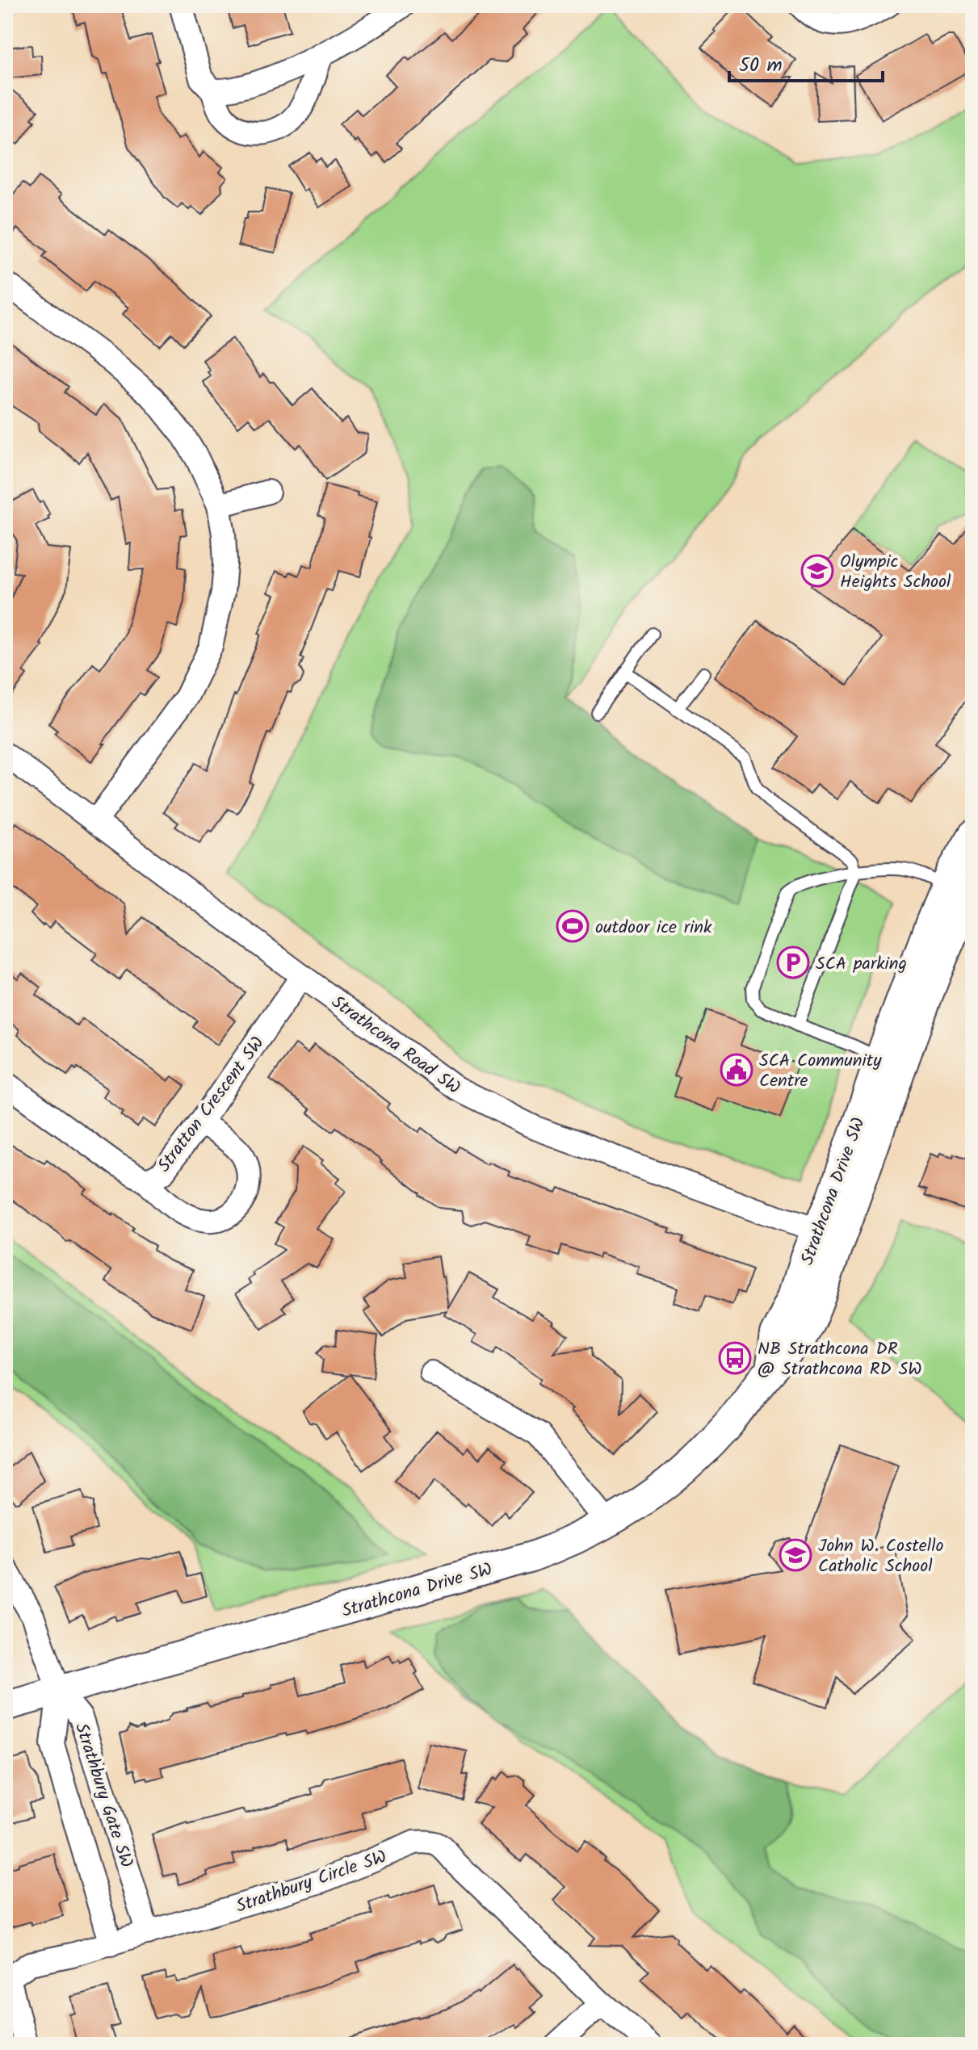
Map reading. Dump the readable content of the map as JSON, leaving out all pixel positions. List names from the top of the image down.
{
  "streets": {
    "street": [
      "Strathcona Road SW",
      "Stratton Crescent SW",
      "Strathcona Drive SW",
      "Strathbury Gate SW",
      "Strathbury Circle SW"
    ]
  },
  "crossings": [
    ["Strathcona Road SW", "Stratton Crescent SW"],
    ["Strathcona Road SW", "Strathcona Drive SW"],
    ["Strathcona Drive SW", "Strathbury Gate SW"],
    ["Strathbury Gate SW", "Strathbury Circle SW"]
  ],
  "places": {
    "school or university": ["Olympic Heights School", "John W. Costello Catholic School"],
    "sports": ["outdoor ice rink"],
    "parking": ["SCA parking"],
    "public building": ["SCA Community Centre"],
    "bus stop": ["NB Strathcona DR @ Strathcona RD SW"]
  },
  "scale_bar": "50 m"
}
